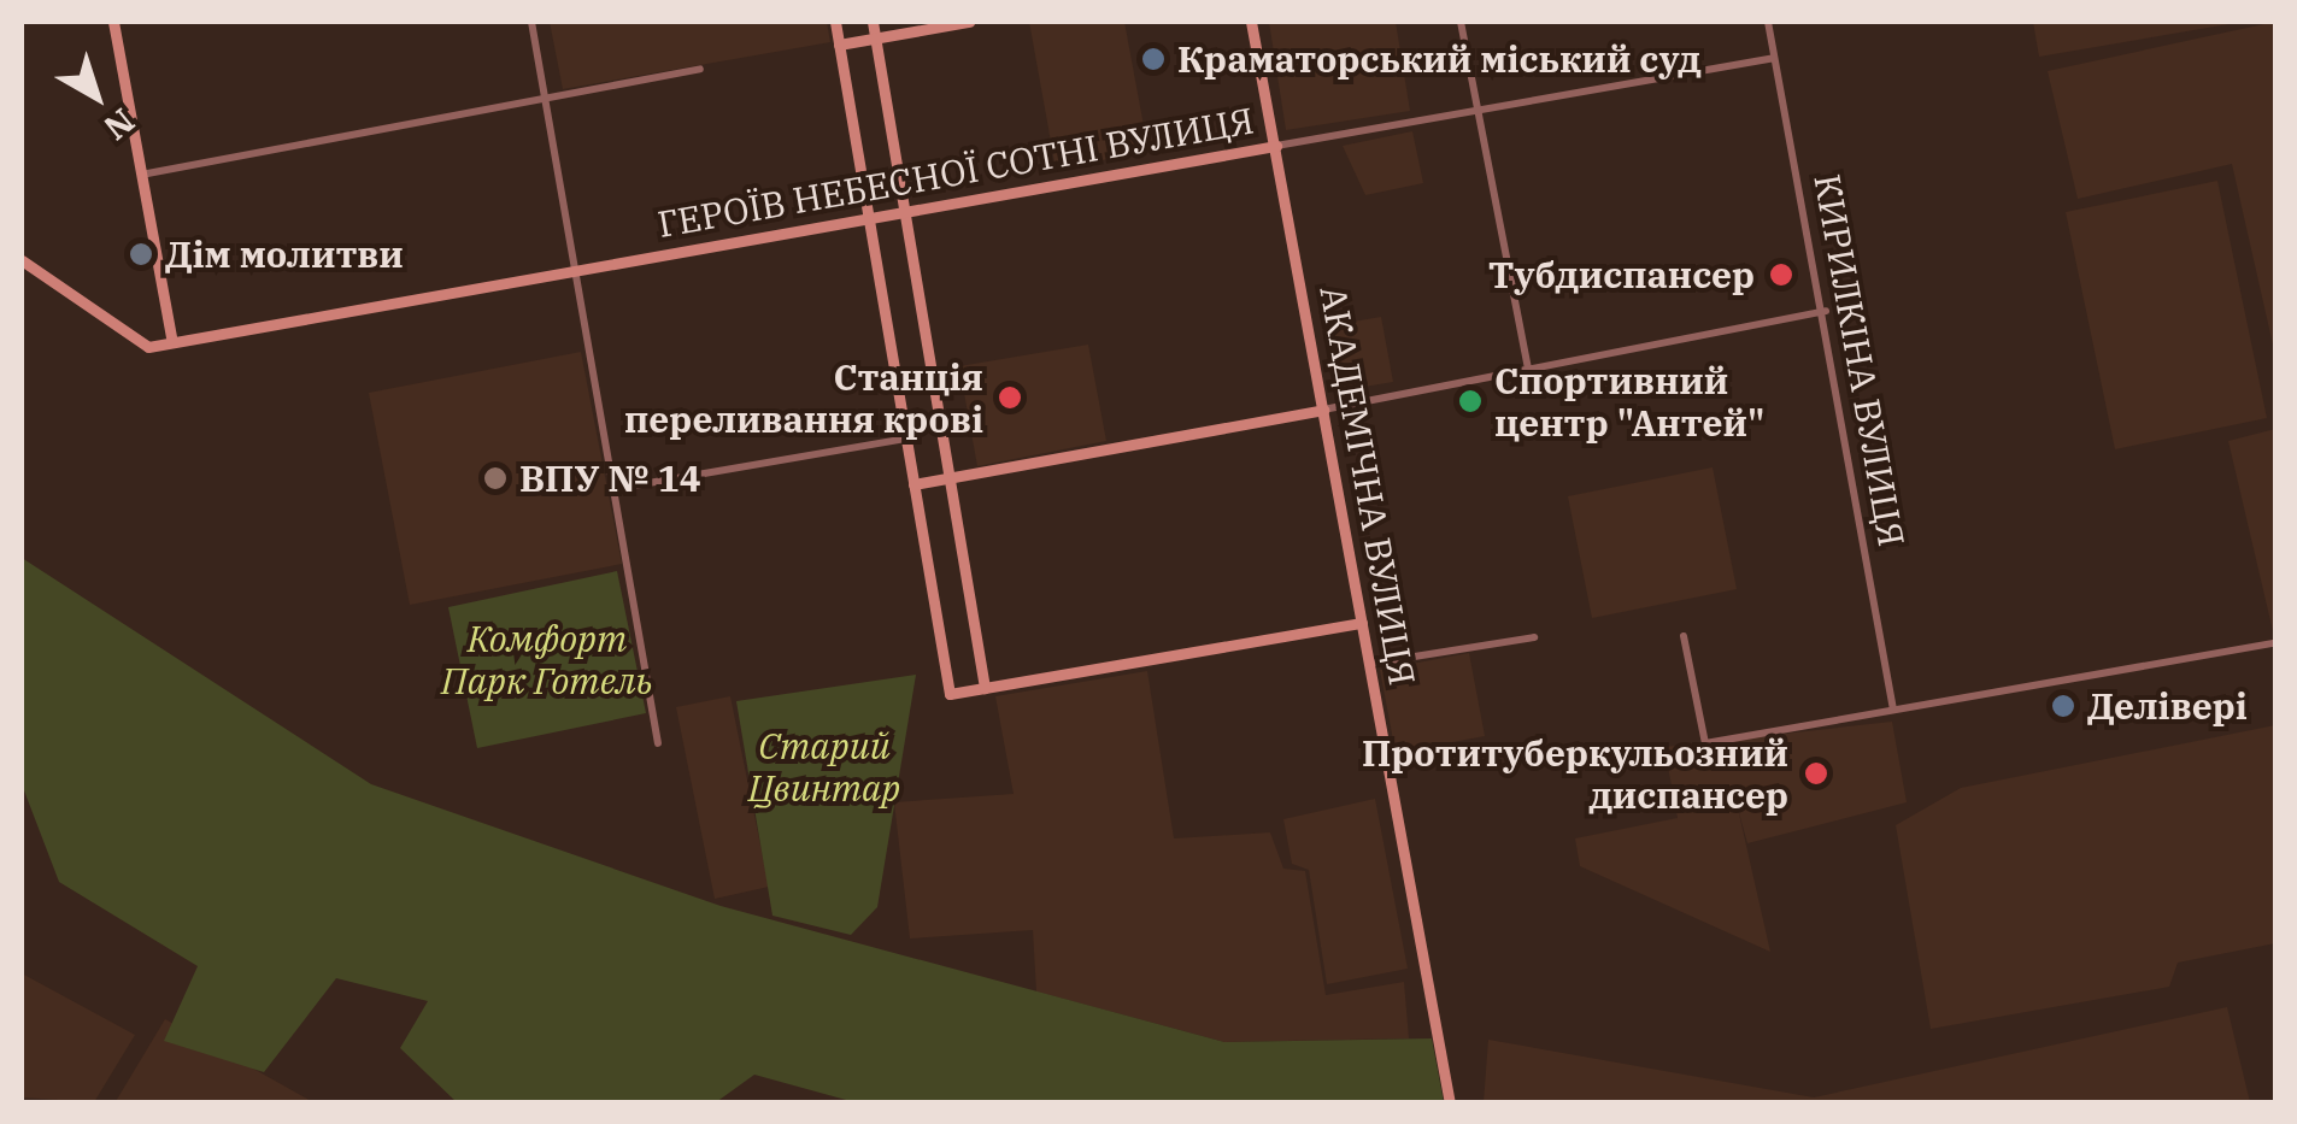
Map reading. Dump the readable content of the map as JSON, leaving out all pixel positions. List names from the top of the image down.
{
  "streets": {
    "street": ["ГЕРОЇВ НЕБЕСНОЇ СОТНІ ВУЛИЦЯ", "КИРИЛКІНА ВУЛИЦЯ", "АКАДЕМІЧНА ВУЛИЦЯ"]
  },
  "crossings": [
    ["ГЕРОЇВ НЕБЕСНОЇ СОТНІ ВУЛИЦЯ", "КИРИЛКІНА ВУЛИЦЯ"],
    ["ГЕРОЇВ НЕБЕСНОЇ СОТНІ ВУЛИЦЯ", "АКАДЕМІЧНА ВУЛИЦЯ"]
  ],
  "parks": ["Комфорт Парк Готель", "Старий Цвинтар"],
  "places": [
    "Краматорський міський суд",
    "Дім молитви",
    "Тубдиспансер",
    "Станція переливання крові",
    "Спортивний центр \"Антей\"",
    "ВПУ № 14",
    "Делівері",
    "Протитуберкульозний диспансер"
  ],
  "north": "bottom right"
}
